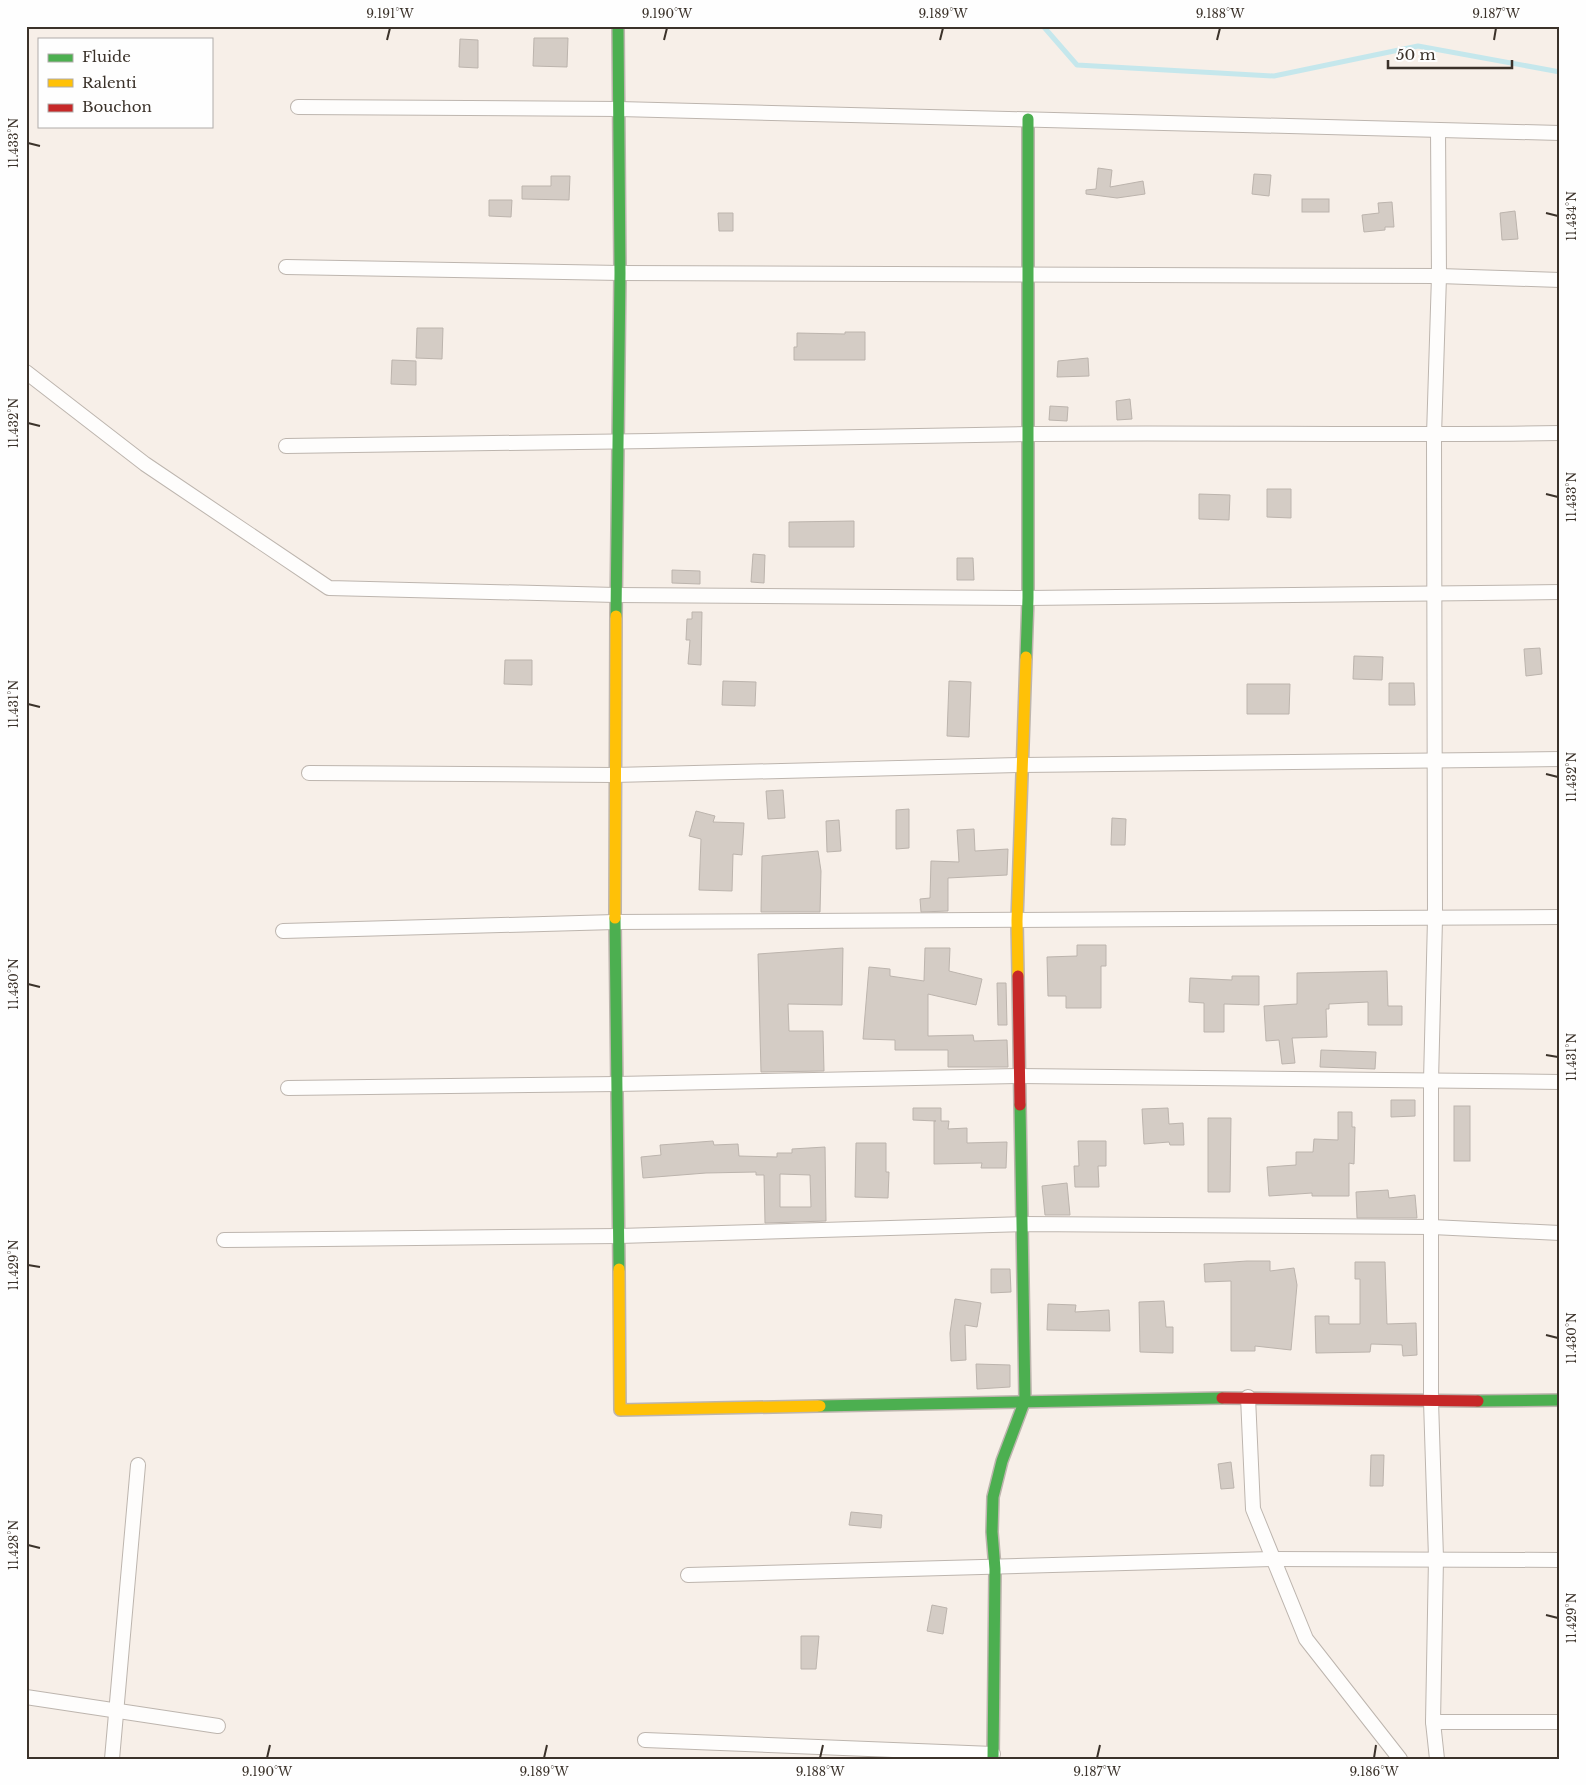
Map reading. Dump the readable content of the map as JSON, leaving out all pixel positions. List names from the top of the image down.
{
  "legend": ["Fluide", "Ralenti", "Bouchon"],
  "scale_bar": "50 m",
  "coordinates": [
    "9.191°W",
    "9.190°W",
    "9.189°W",
    "9.188°W",
    "9.187°W",
    "11.433°N",
    "11.434°N",
    "11.432°N",
    "11.431°N",
    "11.430°N",
    "11.429°N",
    "11.428°N",
    "9.186°W"
  ]
}
